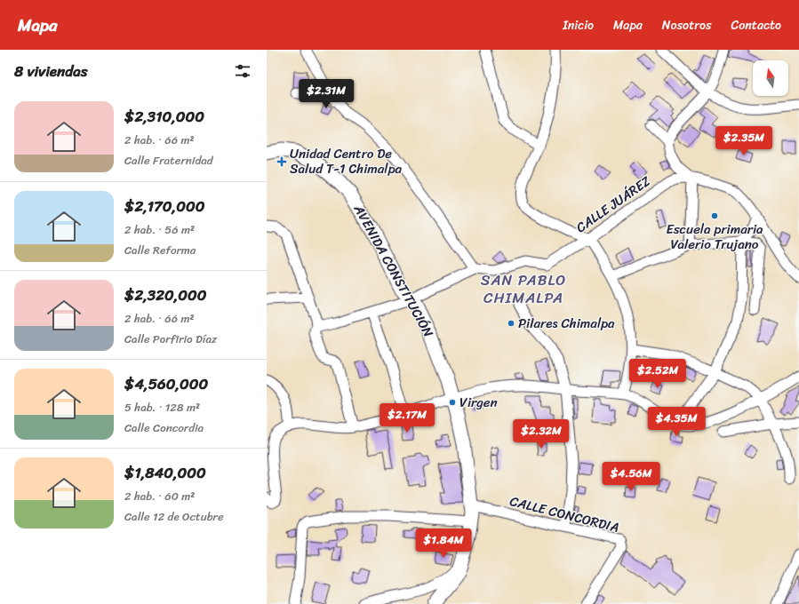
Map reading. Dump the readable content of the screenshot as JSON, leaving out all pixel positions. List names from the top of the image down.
{
  "streets": {
    "main road": ["AVENIDA CONSTITUCIÓN"],
    "street": ["CALLE JUÁREZ", "CALLE CONCORDIA"]
  },
  "crossings": [
    ["CALLE JUÁREZ", "AVENIDA CONSTITUCIÓN"],
    ["AVENIDA CONSTITUCIÓN", "CALLE CONCORDIA"]
  ],
  "districts": ["SAN PABLO CHIMALPA"],
  "places": {
    "health": ["Unidad Centro De Salud T-1 Chimalpa"],
    "other": ["Escuela primaria Valerio Trujano", "Pilares Chimalpa", "Virgen"]
  },
  "north": "top",
  "page": {
    "header": "Mapa",
    "nav": [
      "Inicio",
      "Mapa",
      "Nosotros",
      "Contacto"
    ],
    "heading": "8 viviendas",
    "price": [
      "$2.31M",
      "$2.35M",
      "$2.52M",
      "$2.17M",
      "$4.35M",
      "$2.32M",
      "$4.56M",
      "$1.84M"
    ],
    "list": [
      {
        "name": "$2,310,000",
        "note": "2 hab. · 66 m² · Calle Fraternidad"
      },
      {
        "name": "$2,170,000",
        "note": "2 hab. · 56 m² · Calle Reforma"
      },
      {
        "name": "$2,320,000",
        "note": "2 hab. · 66 m² · Calle Porfirio Díaz"
      },
      {
        "name": "$4,560,000",
        "note": "5 hab. · 128 m² · Calle Concordia"
      },
      {
        "name": "$1,840,000",
        "note": "2 hab. · 60 m² · Calle 12 de Octubre"
      }
    ]
  }
}
